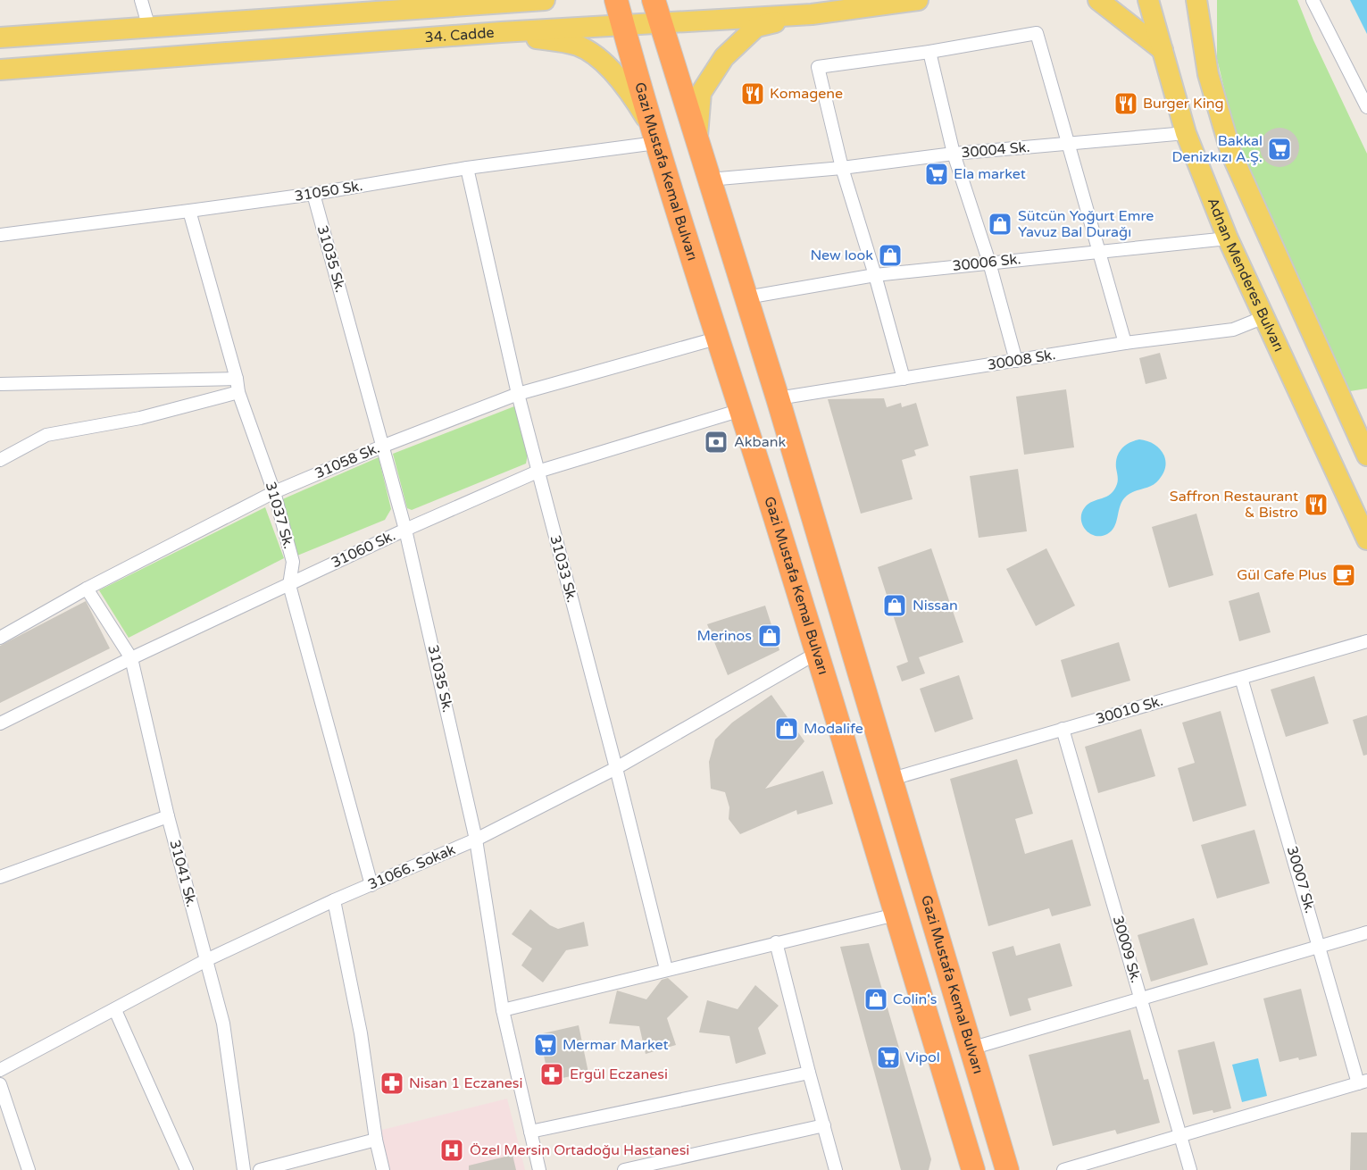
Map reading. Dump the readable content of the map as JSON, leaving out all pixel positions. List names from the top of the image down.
{
  "streets": {
    "highway": ["Gazi Mustafa Kemal Bulvarı"],
    "main road": ["34. Cadde", "Adnan Menderes Bulvarı"],
    "street": [
      "30004 Sk.",
      "31050 Sk.",
      "31035 Sk.",
      "30006 Sk.",
      "30008 Sk.",
      "31058 Sk.",
      "31037 Sk.",
      "31060 Sk.",
      "31033 Sk.",
      "30010 Sk.",
      "31066. Sokak",
      "31041 Sk.",
      "30007 Sk.",
      "30009 Sk."
    ]
  },
  "crossings": [
    ["34. Cadde", "Gazi Mustafa Kemal Bulvarı"],
    ["30004 Sk.", "Gazi Mustafa Kemal Bulvarı"],
    ["30004 Sk.", "Adnan Menderes Bulvarı"],
    ["Gazi Mustafa Kemal Bulvarı", "31050 Sk."],
    ["Gazi Mustafa Kemal Bulvarı", "30006 Sk."],
    ["Gazi Mustafa Kemal Bulvarı", "30008 Sk."],
    ["Gazi Mustafa Kemal Bulvarı", "31058 Sk."],
    ["Gazi Mustafa Kemal Bulvarı", "31060 Sk."],
    ["Gazi Mustafa Kemal Bulvarı", "30010 Sk."],
    ["Gazi Mustafa Kemal Bulvarı", "31066. Sokak"],
    ["31050 Sk.", "31035 Sk."],
    ["31050 Sk.", "31037 Sk."],
    ["31050 Sk.", "31033 Sk."],
    ["31035 Sk.", "31058 Sk."],
    ["31035 Sk.", "31060 Sk."],
    ["31035 Sk.", "31066. Sokak"],
    ["30006 Sk.", "Adnan Menderes Bulvarı"],
    ["Adnan Menderes Bulvarı", "30008 Sk."],
    ["31058 Sk.", "31037 Sk."],
    ["31058 Sk.", "31033 Sk."],
    ["31058 Sk.", "31041 Sk."],
    ["31037 Sk.", "31060 Sk."],
    ["31037 Sk.", "31066. Sokak"],
    ["31060 Sk.", "31033 Sk."],
    ["31060 Sk.", "31041 Sk."],
    ["31033 Sk.", "31066. Sokak"],
    ["30010 Sk.", "30007 Sk."],
    ["30010 Sk.", "30009 Sk."],
    ["31066. Sokak", "31041 Sk."]
  ],
  "places": {
    "restaurant": ["Komagene", "Burger King", "Saffron Restaurant & Bistro"],
    "supermarket": [
      "Bakkal Denizkızı A.Ş.",
      "Ela market",
      "Mermar Market",
      "Vipol"
    ],
    "shop": [
      "Sütcün Yoğurt Emre Yavuz Bal Durağı",
      "New look",
      "Nissan",
      "Merinos",
      "Modalife",
      "Colin's"
    ],
    "bank": ["Akbank"],
    "cafe": ["Gül Cafe Plus"],
    "pharmacy": ["Ergül Eczanesi", "Nisan 1 Eczanesi"],
    "hospital": ["Özel Mersin Ortadoğu Hastanesi"]
  }
}
